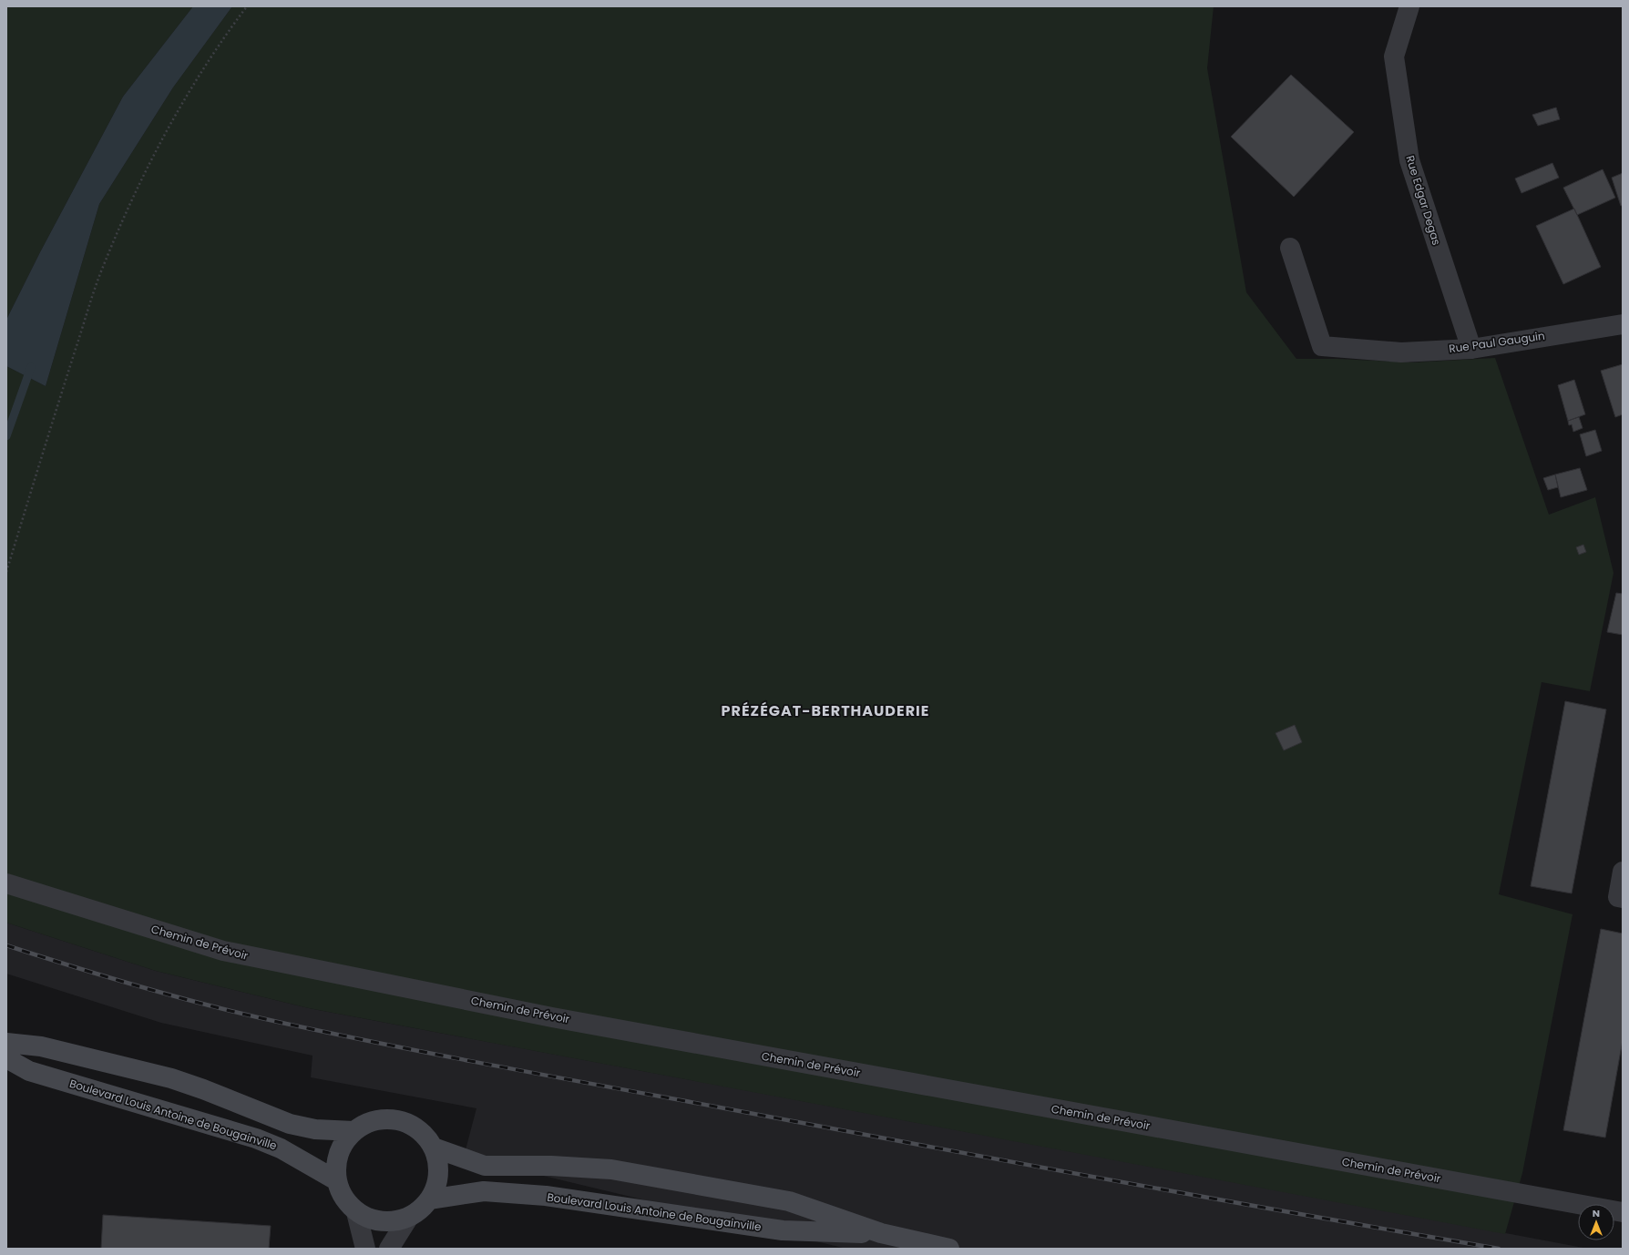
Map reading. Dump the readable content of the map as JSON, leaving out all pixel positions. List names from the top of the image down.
{
  "streets": {
    "main road": ["Boulevard Louis Antoine de Bougainville"],
    "street": ["Rue Edgar Degas", "Rue Paul Gauguin", "Chemin de Prévoir"]
  },
  "crossings": [
    ["Rue Edgar Degas", "Rue Paul Gauguin"]
  ],
  "districts": ["PRÉZÉGAT-BERTHAUDERIE"],
  "north": "top"
}
